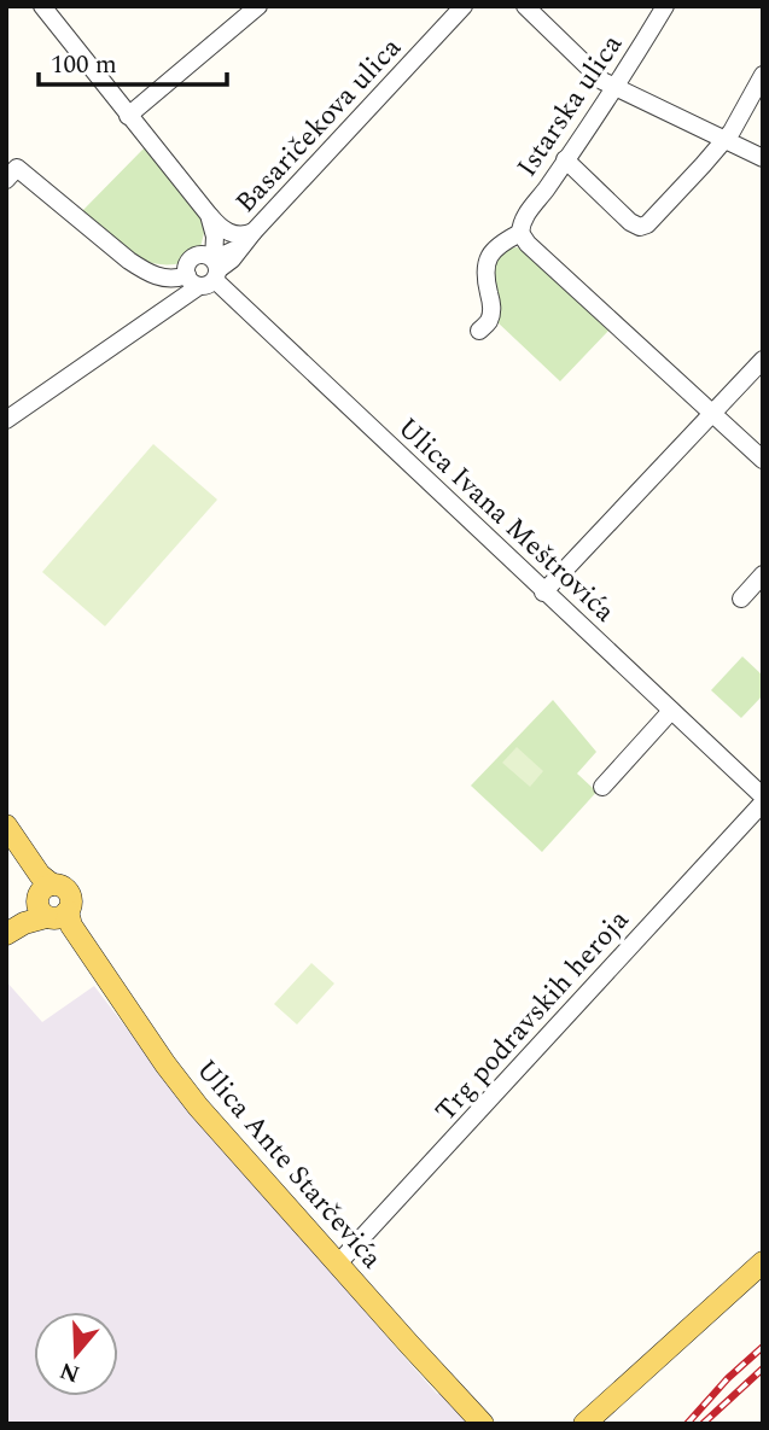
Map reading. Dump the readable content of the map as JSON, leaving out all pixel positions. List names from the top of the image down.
{
  "streets": {
    "main road": ["Ulica Ante Starčevića"],
    "street": [
      "Istarska ulica",
      "Basaričekova ulica",
      "Ulica Ivana Meštrovića",
      "Trg podravskih heroja"
    ]
  },
  "crossings": [
    ["Basaričekova ulica", "Ulica Ivana Meštrovića"],
    ["Ulica Ivana Meštrovića", "Trg podravskih heroja"],
    ["Trg podravskih heroja", "Ulica Ante Starčevića"]
  ],
  "scale_bar": "100 m",
  "north": "bottom"
}
